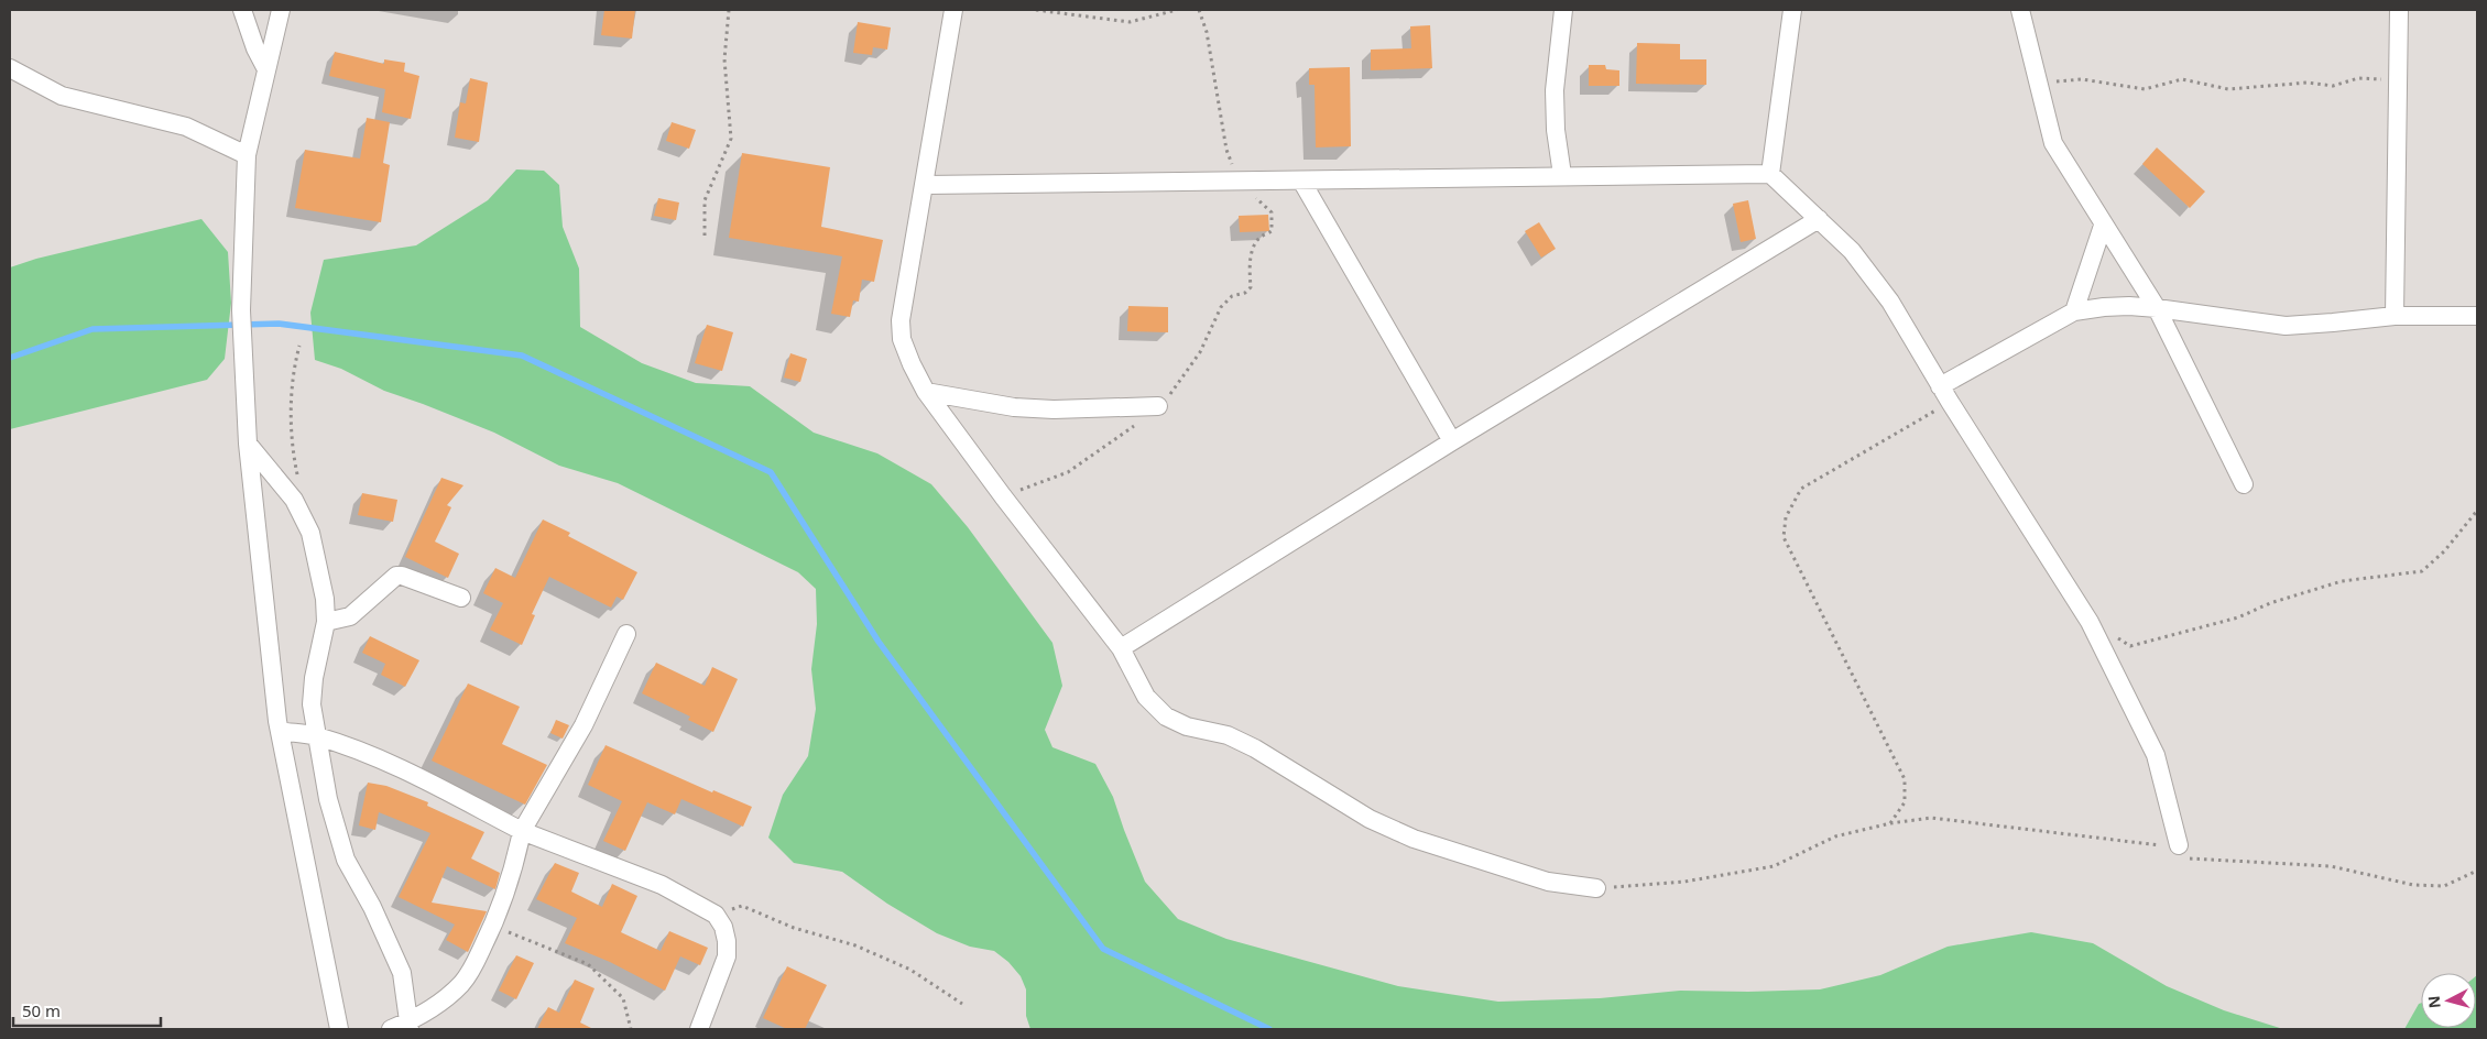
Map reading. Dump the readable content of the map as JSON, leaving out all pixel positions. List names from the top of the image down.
{
  "scale_bar": "50 m",
  "north": "left"
}
